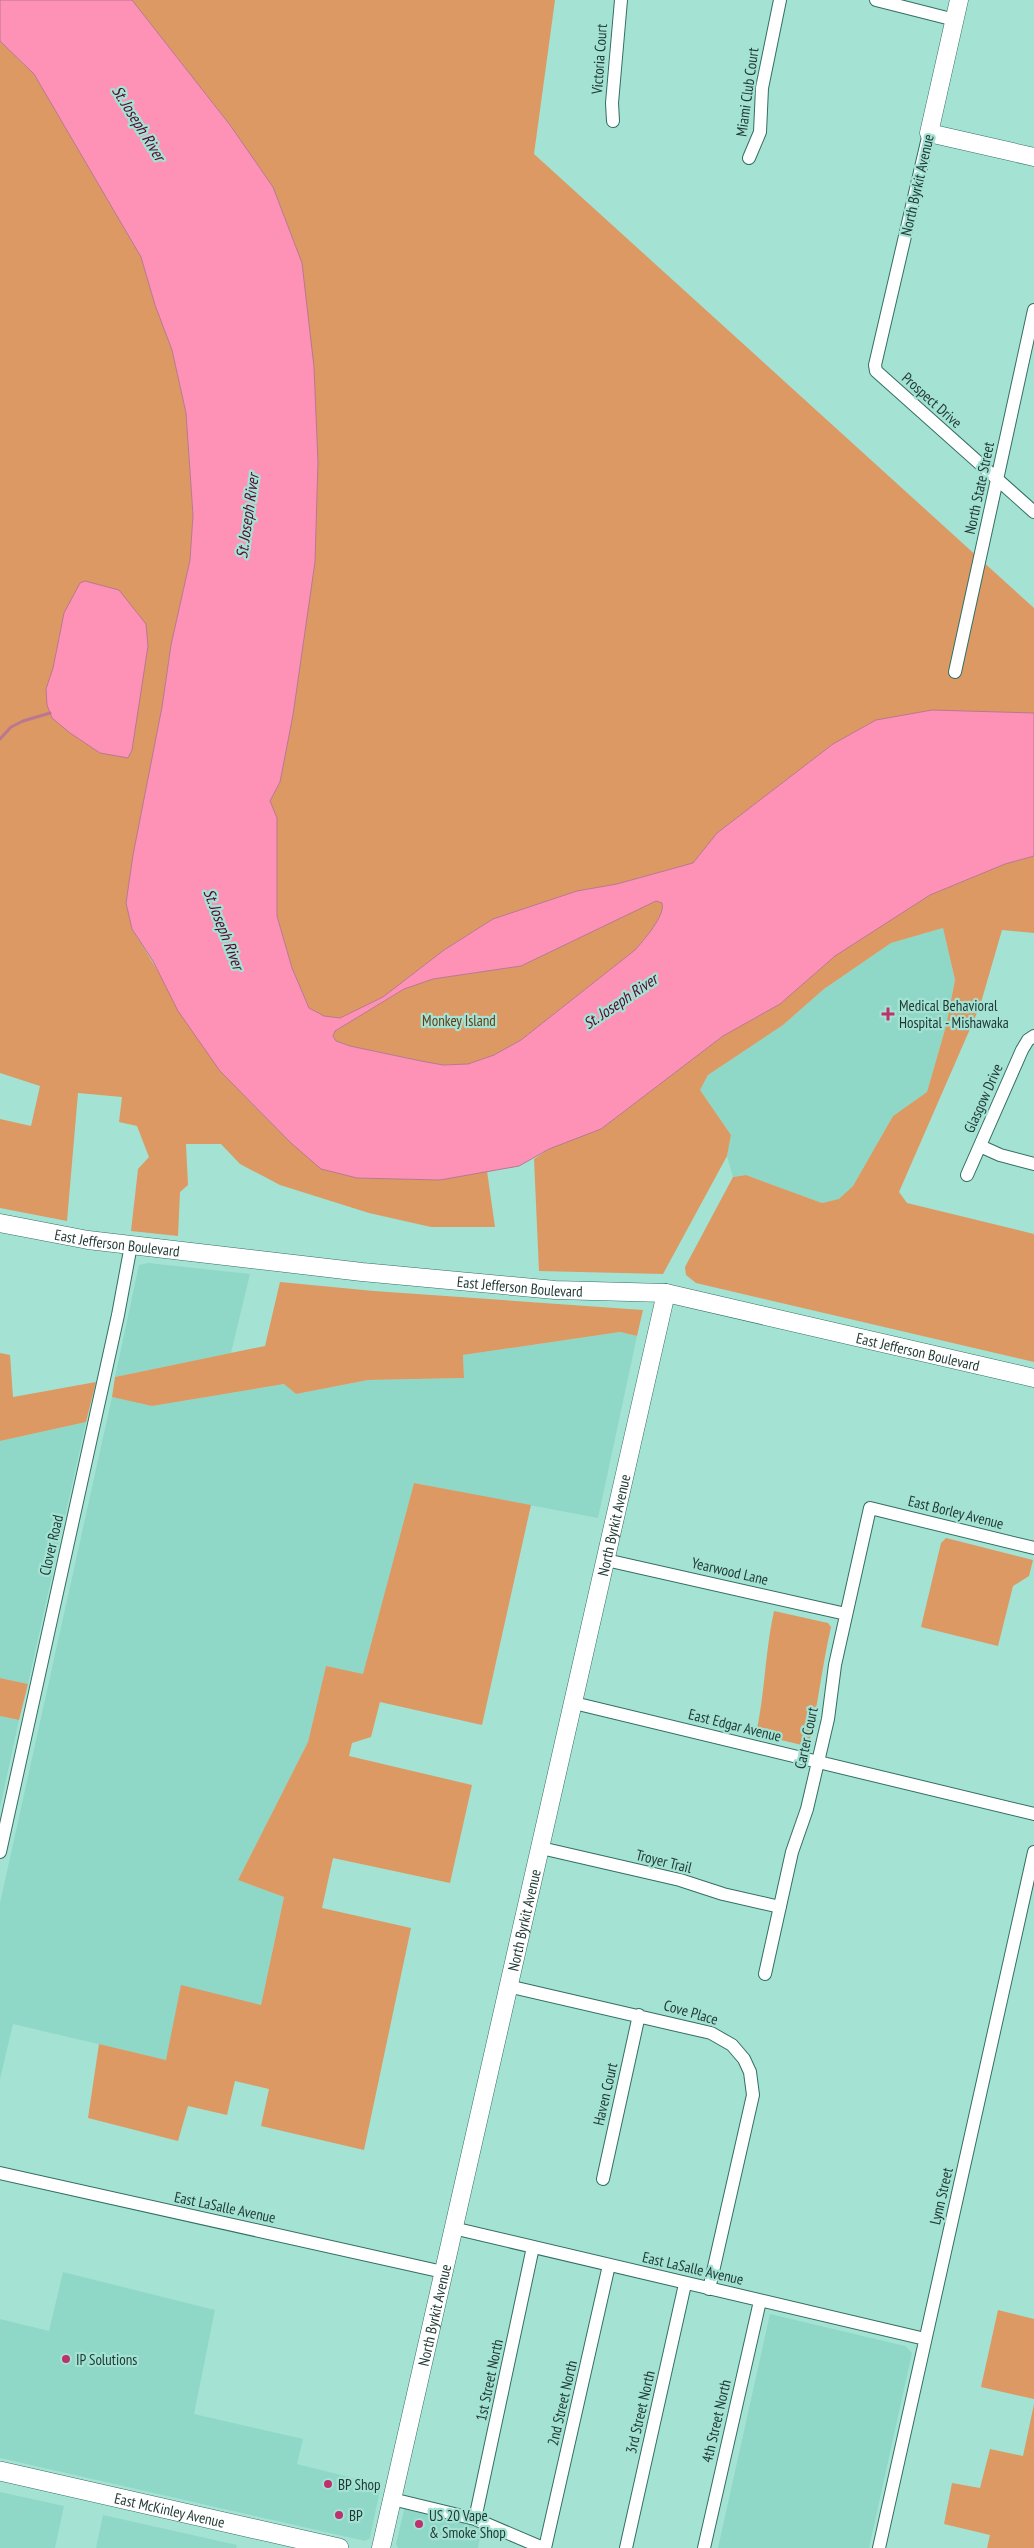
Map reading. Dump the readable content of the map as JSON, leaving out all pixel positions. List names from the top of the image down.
{
  "streets": {
    "main road": ["East McKinley Avenue"],
    "street": [
      "Victoria Court",
      "Miami Club Court",
      "North Byrkit Avenue",
      "Prospect Drive",
      "North State Street",
      "Glasgow Drive",
      "East Jefferson Boulevard",
      "East Borley Avenue",
      "Clover Road",
      "Yearwood Lane",
      "East Edgar Avenue",
      "Carter Court",
      "Troyer Trail",
      "Cove Place",
      "Haven Court",
      "Lynn Street",
      "East LaSalle Avenue",
      "1st Street North",
      "2nd Street North",
      "3rd Street North",
      "4th Street North"
    ]
  },
  "crossings": [
    ["North Byrkit Avenue", "Prospect Drive"],
    ["North Byrkit Avenue", "East Jefferson Boulevard"],
    ["North Byrkit Avenue", "Yearwood Lane"],
    ["North Byrkit Avenue", "East Edgar Avenue"],
    ["North Byrkit Avenue", "Troyer Trail"],
    ["North Byrkit Avenue", "Cove Place"],
    ["North Byrkit Avenue", "East LaSalle Avenue"],
    ["Prospect Drive", "North State Street"],
    ["East Jefferson Boulevard", "Clover Road"],
    ["East Borley Avenue", "Carter Court"],
    ["Yearwood Lane", "Carter Court"],
    ["East Edgar Avenue", "Carter Court"],
    ["Carter Court", "Troyer Trail"],
    ["Cove Place", "Haven Court"],
    ["Cove Place", "East LaSalle Avenue"],
    ["Lynn Street", "East LaSalle Avenue"],
    ["East LaSalle Avenue", "1st Street North"],
    ["East LaSalle Avenue", "2nd Street North"],
    ["East LaSalle Avenue", "3rd Street North"],
    ["East LaSalle Avenue", "4th Street North"]
  ],
  "water": ["St. Joseph River"],
  "parks": ["Monkey Island"],
  "places": {
    "health": ["Medical Behavioral Hospital - Mishawaka"],
    "other": [
      "IP Solutions",
      "BP Shop",
      "BP",
      "US 20 Vape & Smoke Shop"
    ]
  }
}
